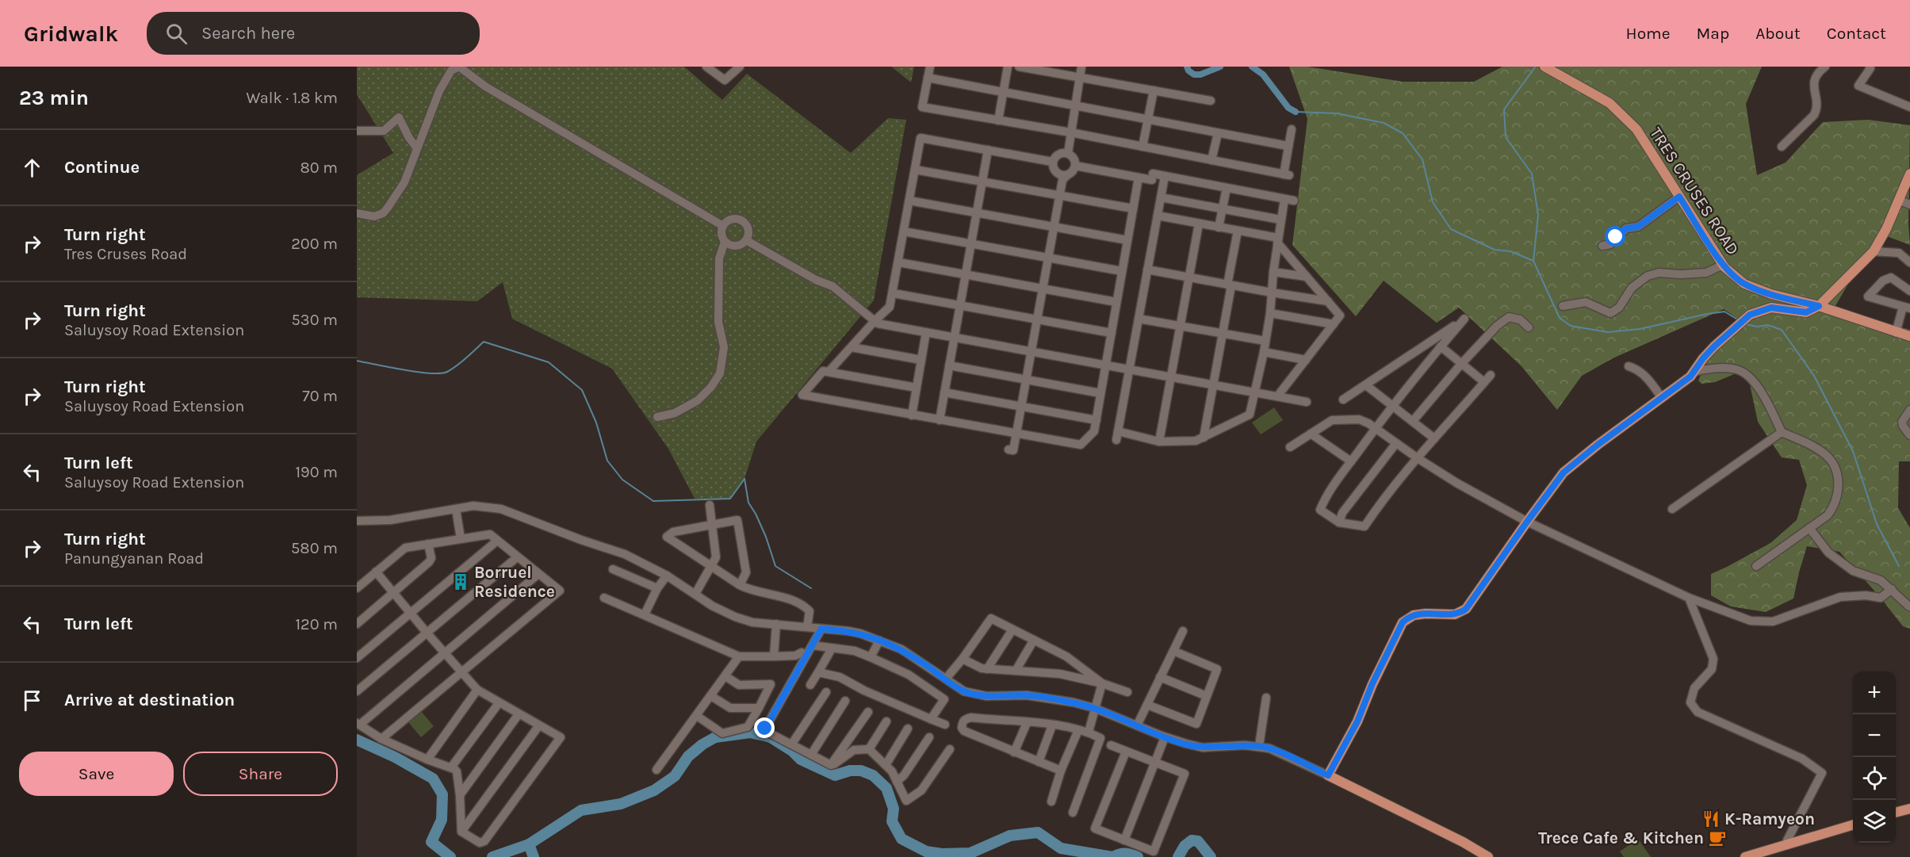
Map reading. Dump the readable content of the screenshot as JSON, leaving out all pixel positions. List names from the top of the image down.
{
  "streets": {
    "main road": ["TRES CRUSES ROAD"]
  },
  "places": {
    "building": ["Borruel Residence"],
    "restaurant": ["K-Ramyeon"],
    "cafe": ["Trece Cafe & Kitchen"]
  },
  "page": {
    "header": "Gridwalk",
    "search": "Search here",
    "nav": [
      "Home",
      "Map",
      "About",
      "Contact"
    ],
    "heading": ["23 min", "Walk · 1.8 km"],
    "list": [
      ["Continue", "80 m"],
      ["Turn right", "Tres Cruses Road", "200 m"],
      ["Turn right", "Saluysoy Road Extension", "530 m"],
      ["Turn right", "Saluysoy Road Extension", "70 m"],
      ["Turn left", "Saluysoy Road Extension", "190 m"],
      ["Turn right", "Panungyanan Road", "580 m"],
      ["Turn left", "120 m"],
      "Arrive at destination"
    ],
    "map_buttons": ["+", "−"],
    "buttons": ["Save", "Share"]
  }
}
